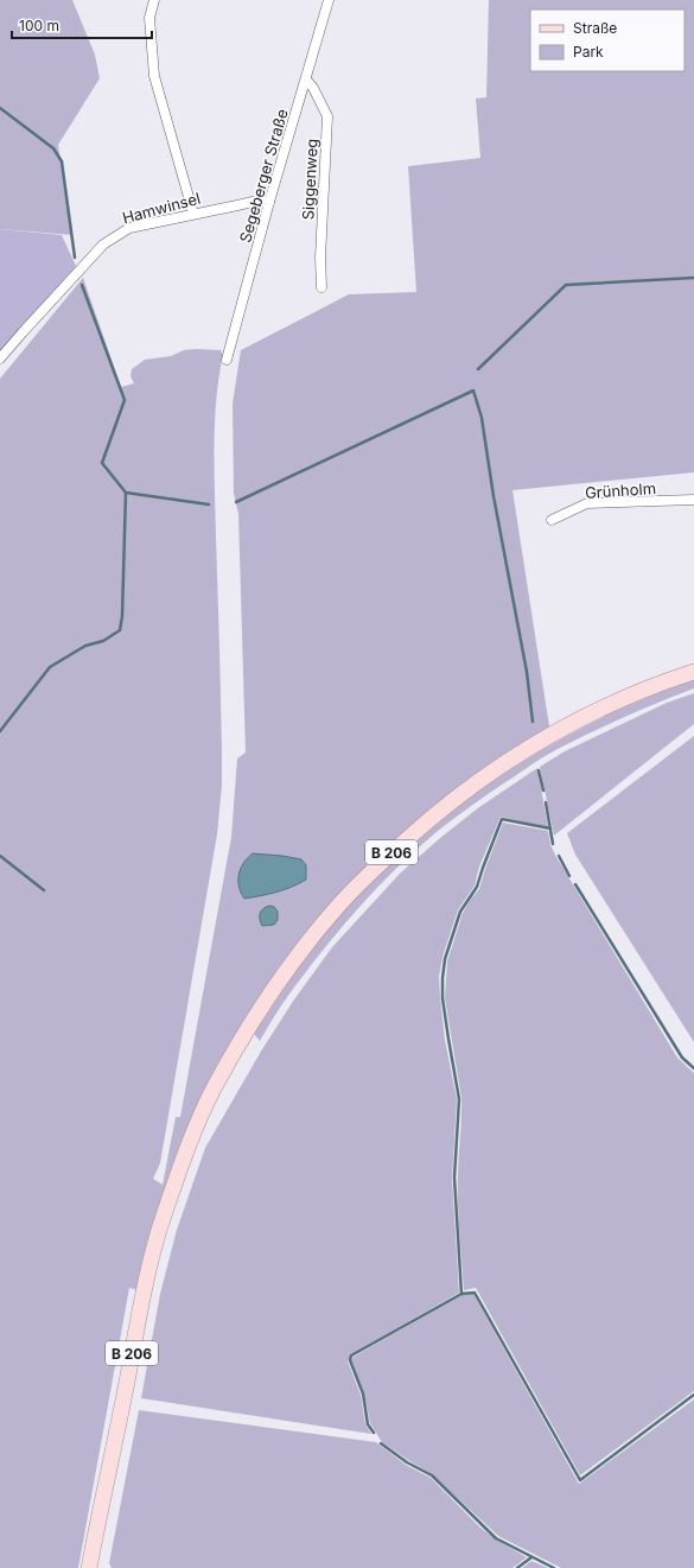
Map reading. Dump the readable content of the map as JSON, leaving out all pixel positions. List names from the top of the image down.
{
  "streets": {
    "main road": ["B 206"],
    "street": [
      "Segeberger Straße",
      "Siggenweg",
      "Hamwinsel",
      "Grünholm"
    ]
  },
  "crossings": [
    ["Segeberger Straße", "Siggenweg"],
    ["Segeberger Straße", "Hamwinsel"]
  ],
  "legend": ["Straße", "Park"],
  "scale_bar": "100 m"
}
